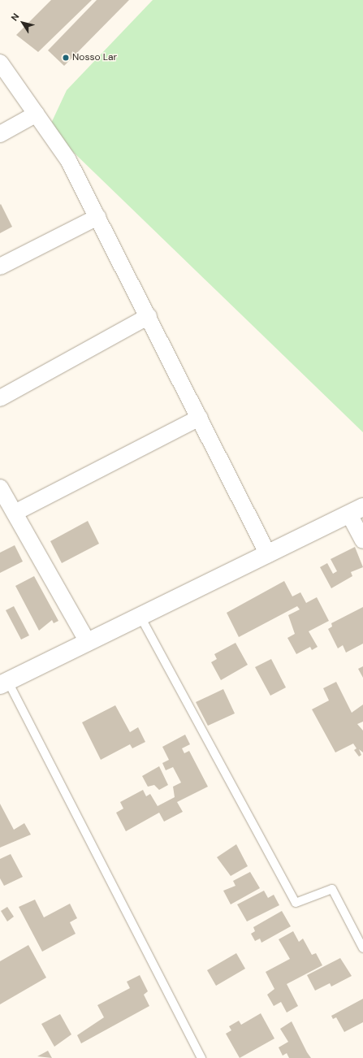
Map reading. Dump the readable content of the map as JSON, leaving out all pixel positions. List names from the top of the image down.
{
  "places": ["Nosso Lar"],
  "north": "top left"
}
